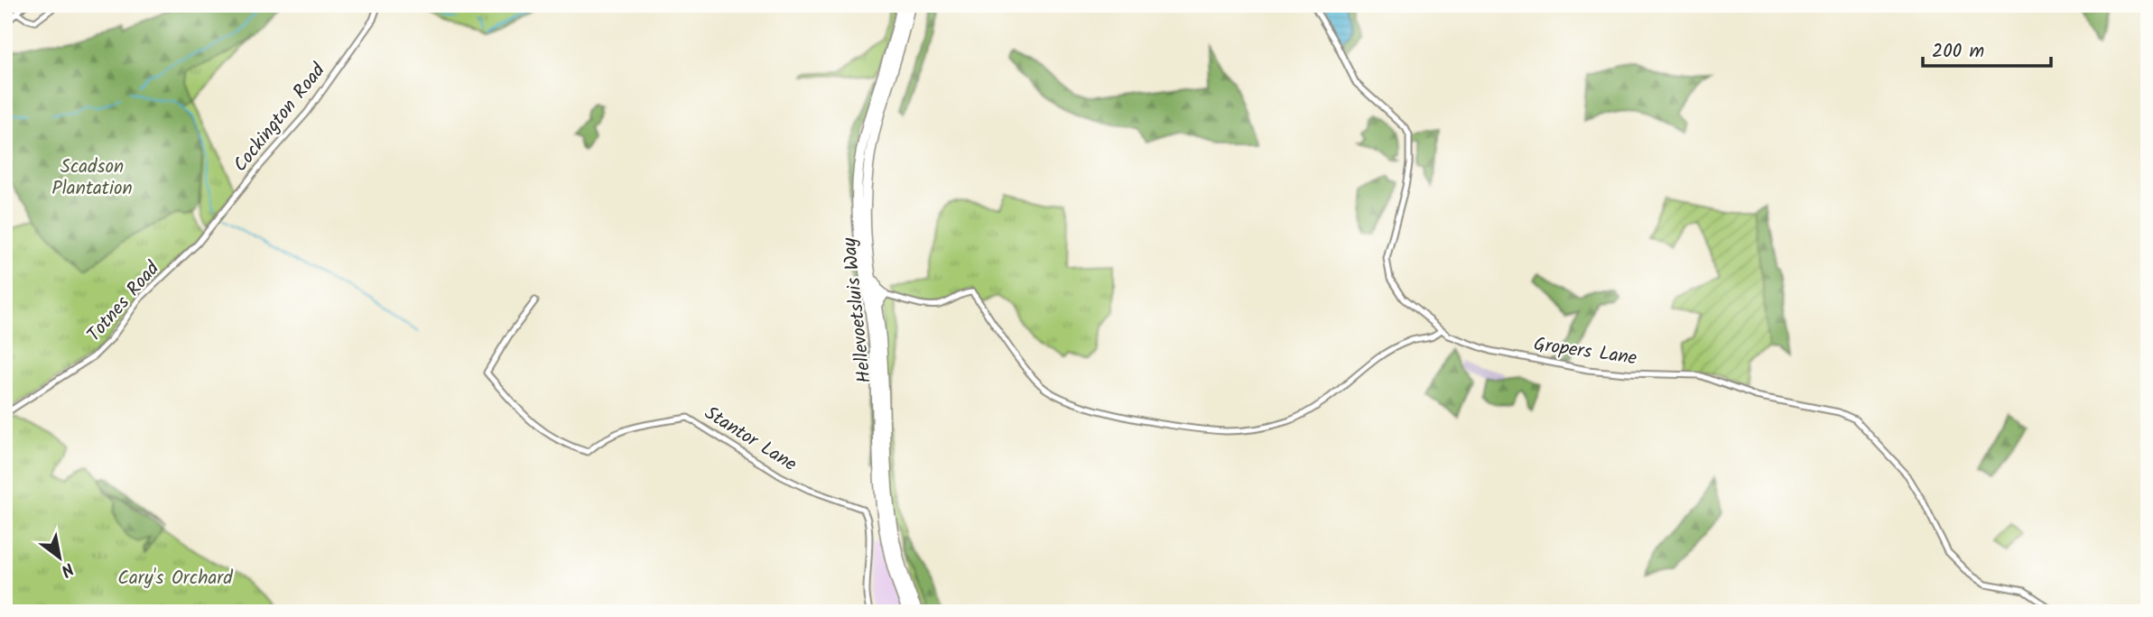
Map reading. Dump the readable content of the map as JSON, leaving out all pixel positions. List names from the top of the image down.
{
  "streets": {
    "highway": ["Hellevoetsluis Way"],
    "street": [
      "Cockington Road",
      "Totnes Road",
      "Gropers Lane",
      "Stantor Lane"
    ]
  },
  "crossings": [
    ["Cockington Road", "Totnes Road"]
  ],
  "parks": ["Scadson Plantation", "Cary's Orchard"],
  "scale_bar": "200 m",
  "north": "bottom right"
}
